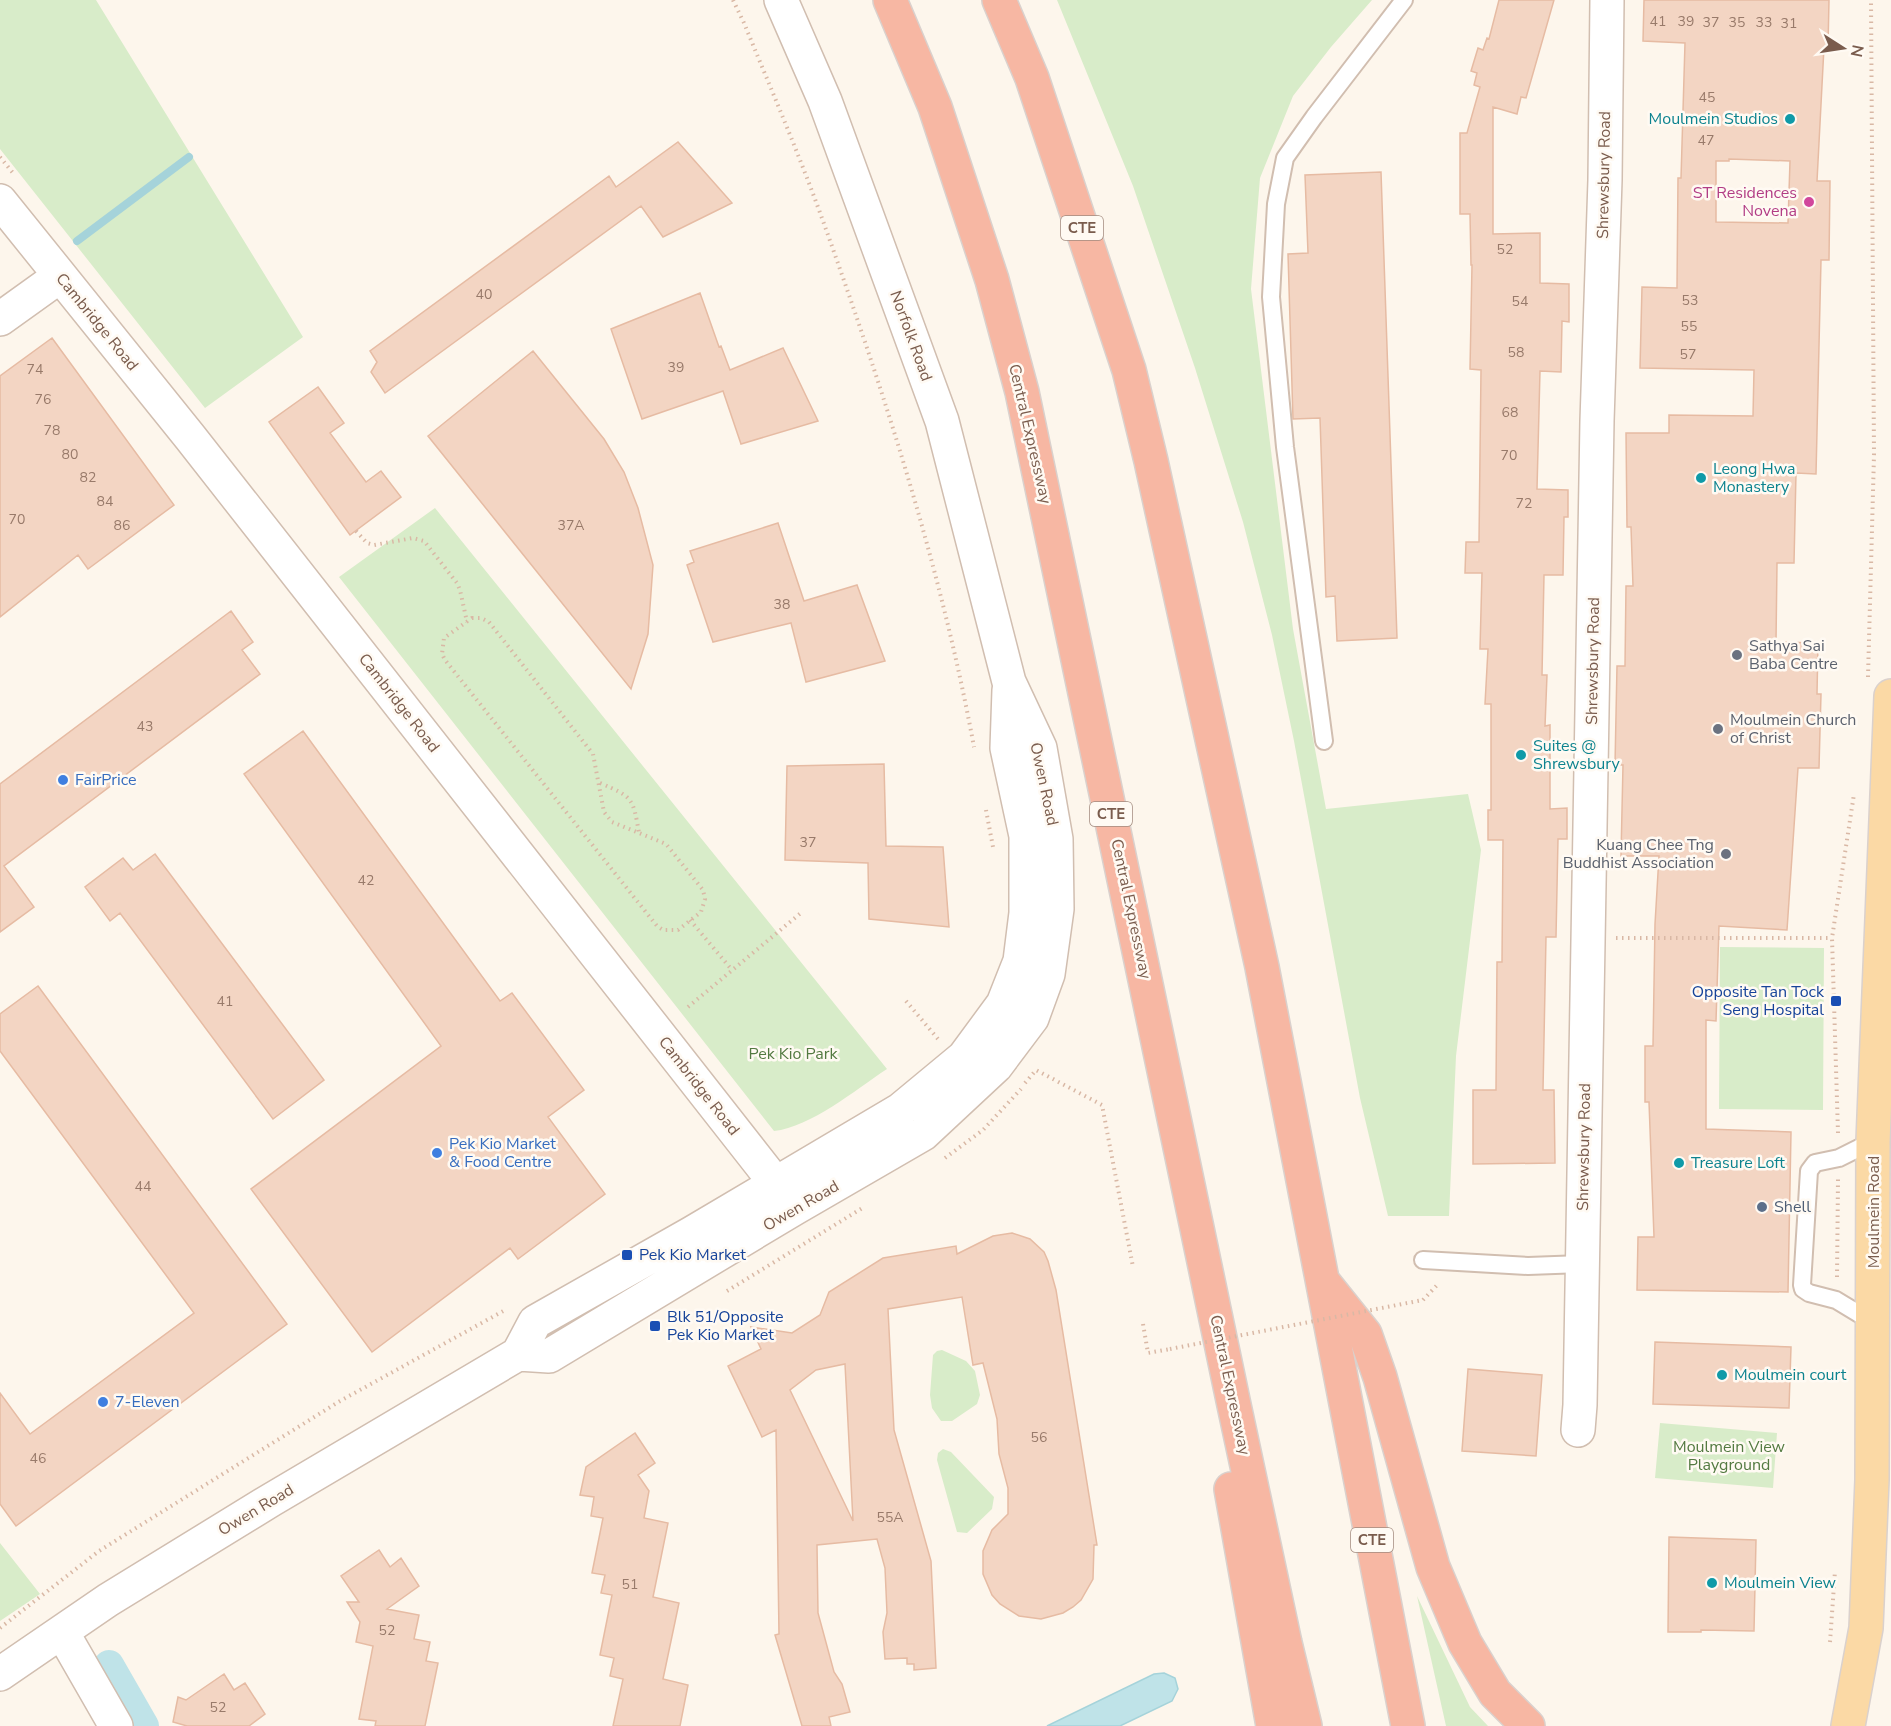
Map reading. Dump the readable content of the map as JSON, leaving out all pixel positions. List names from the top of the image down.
{
  "streets": {
    "highway": ["CTE", "Central Expressway"],
    "main road": ["Moulmein Road"],
    "street": [
      "Shrewsbury Road",
      "Cambridge Road",
      "Norfolk Road",
      "Owen Road"
    ]
  },
  "crossings": [
    ["Cambridge Road", "Owen Road"],
    ["Norfolk Road", "Owen Road"]
  ],
  "parks": ["Pek Kio Park", "Moulmein View Playground"],
  "places": {
    "other": [
      "Moulmein Studios",
      "ST Residences Novena",
      "Leong Hwa Monastery",
      "Sathya Sai Baba Centre",
      "Moulmein Church of Christ",
      "Suites @ Shrewsbury",
      "FairPrice",
      "Kuang Chee Tng Buddhist Association",
      "Pek Kio Market & Food Centre",
      "Treasure Loft",
      "Shell",
      "Moulmein court",
      "7-Eleven",
      "Moulmein View"
    ],
    "transit": ["Opposite Tan Tock Seng Hospital", "Pek Kio Market", "Blk 51/Opposite Pek Kio Market"]
  },
  "house_numbers": [
    "41",
    "39",
    "37",
    "35",
    "33",
    "31",
    "45",
    "47",
    "52",
    "40",
    "53",
    "54",
    "55",
    "58",
    "57",
    "39",
    "74",
    "76",
    "68",
    "78",
    "80",
    "70",
    "82",
    "84",
    "72",
    "70",
    "86",
    "37A",
    "38",
    "43",
    "37",
    "42",
    "41",
    "44",
    "56",
    "46",
    "55A",
    "51",
    "52",
    "52"
  ],
  "north": "right"
}
